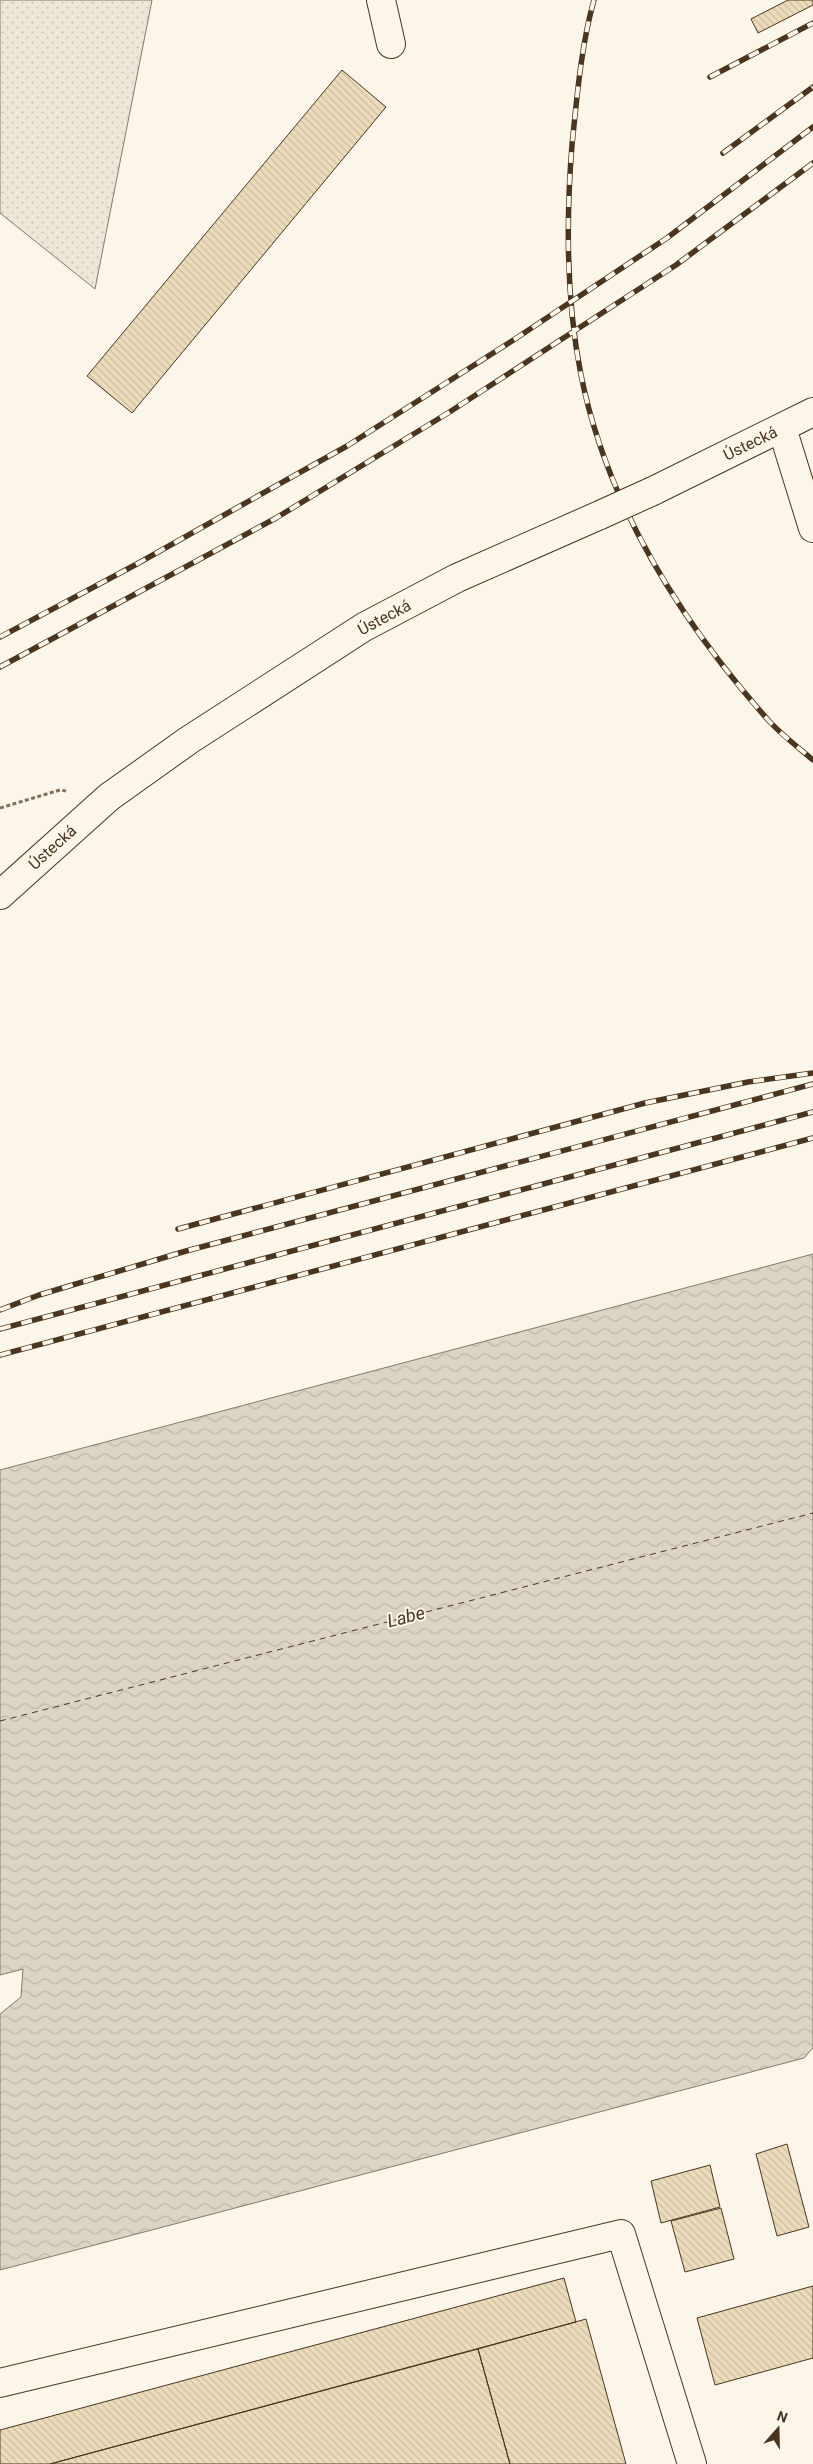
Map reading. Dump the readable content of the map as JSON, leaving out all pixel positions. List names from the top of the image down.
{
  "streets": {
    "main road": ["Ústecká"]
  },
  "water": ["Labe"],
  "north": "top"
}
